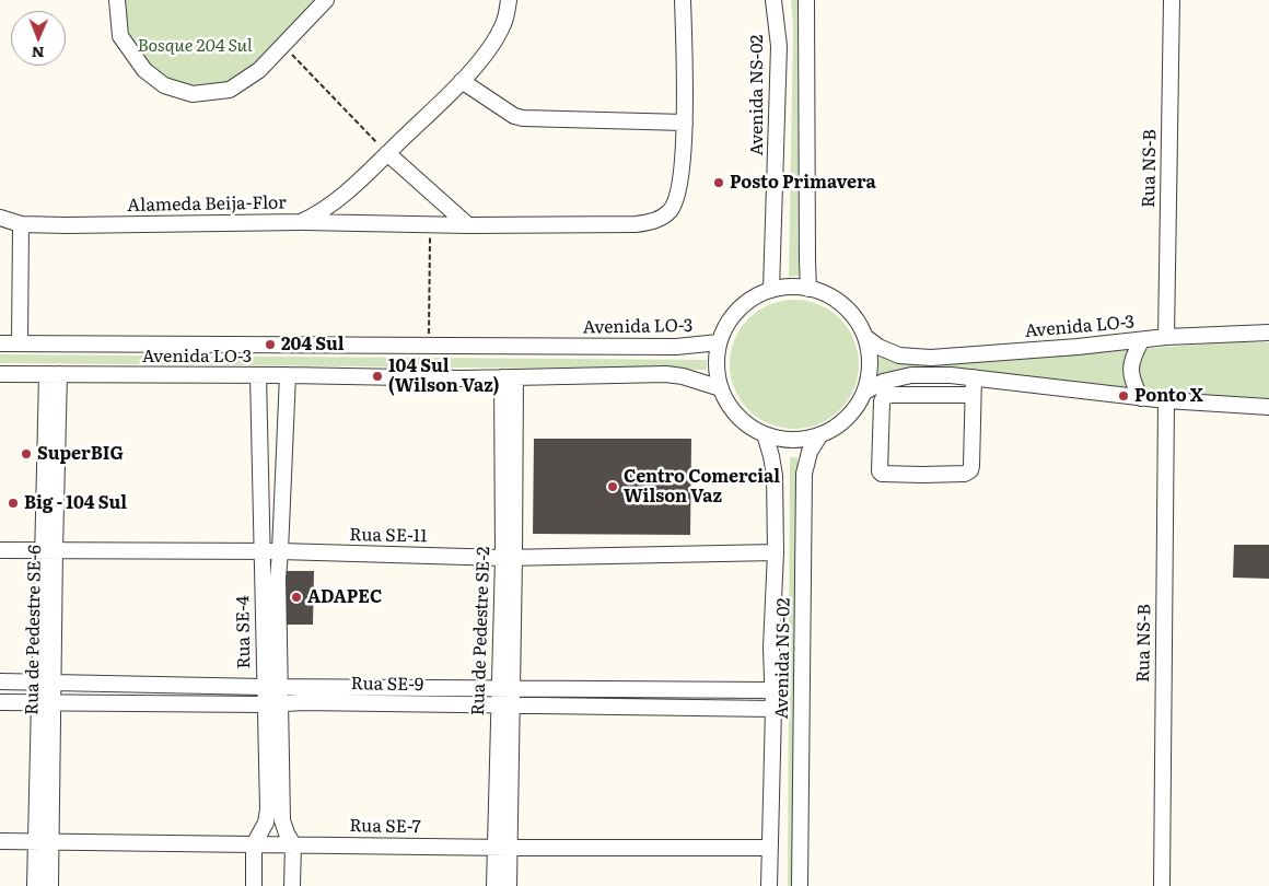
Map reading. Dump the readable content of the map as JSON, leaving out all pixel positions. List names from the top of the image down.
{
  "streets": {
    "street": [
      "Avenida NS-02",
      "Rua NS-B",
      "Alameda Beija-Flor",
      "Avenida LO-3",
      "Rua SE-11",
      "Rua de Pedestre SE-6",
      "Rua de Pedestre SE-2",
      "Rua SE-4",
      "Rua SE-9",
      "Rua SE-7"
    ]
  },
  "crossings": [
    ["Avenida NS-02", "Avenida LO-3"],
    ["Avenida NS-02", "Rua SE-11"],
    ["Avenida NS-02", "Rua SE-9"],
    ["Avenida NS-02", "Rua SE-7"],
    ["Rua NS-B", "Avenida LO-3"],
    ["Avenida LO-3", "Rua de Pedestre SE-6"],
    ["Avenida LO-3", "Rua de Pedestre SE-2"],
    ["Avenida LO-3", "Rua SE-4"],
    ["Rua SE-11", "Rua de Pedestre SE-6"],
    ["Rua SE-11", "Rua de Pedestre SE-2"],
    ["Rua SE-11", "Rua SE-4"],
    ["Rua de Pedestre SE-6", "Rua SE-9"],
    ["Rua de Pedestre SE-6", "Rua SE-7"],
    ["Rua de Pedestre SE-2", "Rua SE-9"],
    ["Rua de Pedestre SE-2", "Rua SE-7"],
    ["Rua SE-4", "Rua SE-9"],
    ["Rua SE-4", "Rua SE-7"]
  ],
  "parks": ["Bosque 204 Sul"],
  "places": [
    "Posto Primavera",
    "204 Sul",
    "104 Sul (Wilson Vaz)",
    "Ponto X",
    "SuperBIG",
    "Centro Comercial Wilson Vaz",
    "Big - 104 Sul",
    "ADAPEC"
  ],
  "north": "bottom"
}
